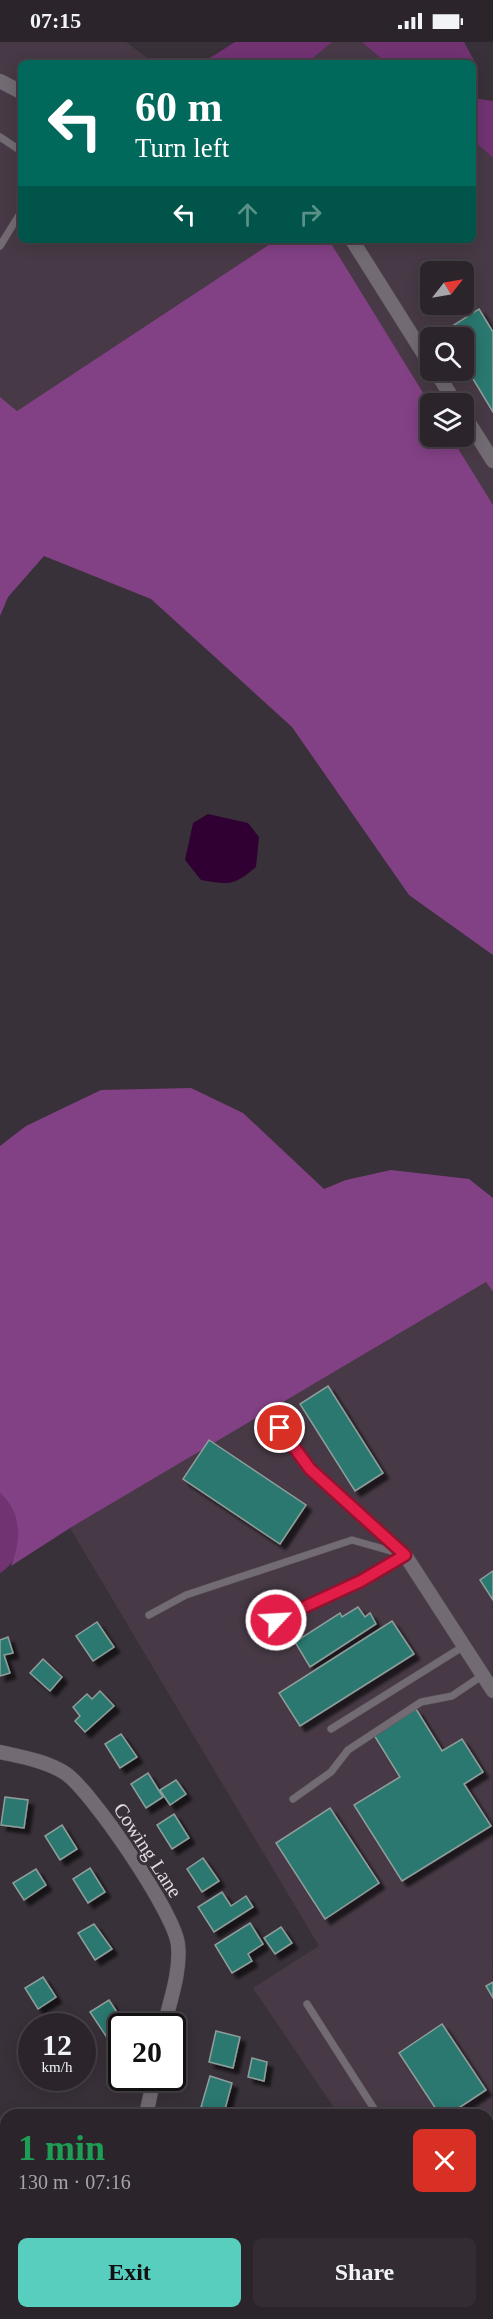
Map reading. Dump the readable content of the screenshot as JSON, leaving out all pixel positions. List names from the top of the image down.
{
  "streets": {
    "street": ["Cowing Lane"]
  },
  "north": "top right",
  "page": {
    "status": "07:15",
    "turn": ["60 m", "Turn left"],
    "speed": "12 km/h",
    "limit": "20",
    "heading": ["1 min", "130 m · 07:16"],
    "buttons": ["Exit", "Share"]
  }
}
